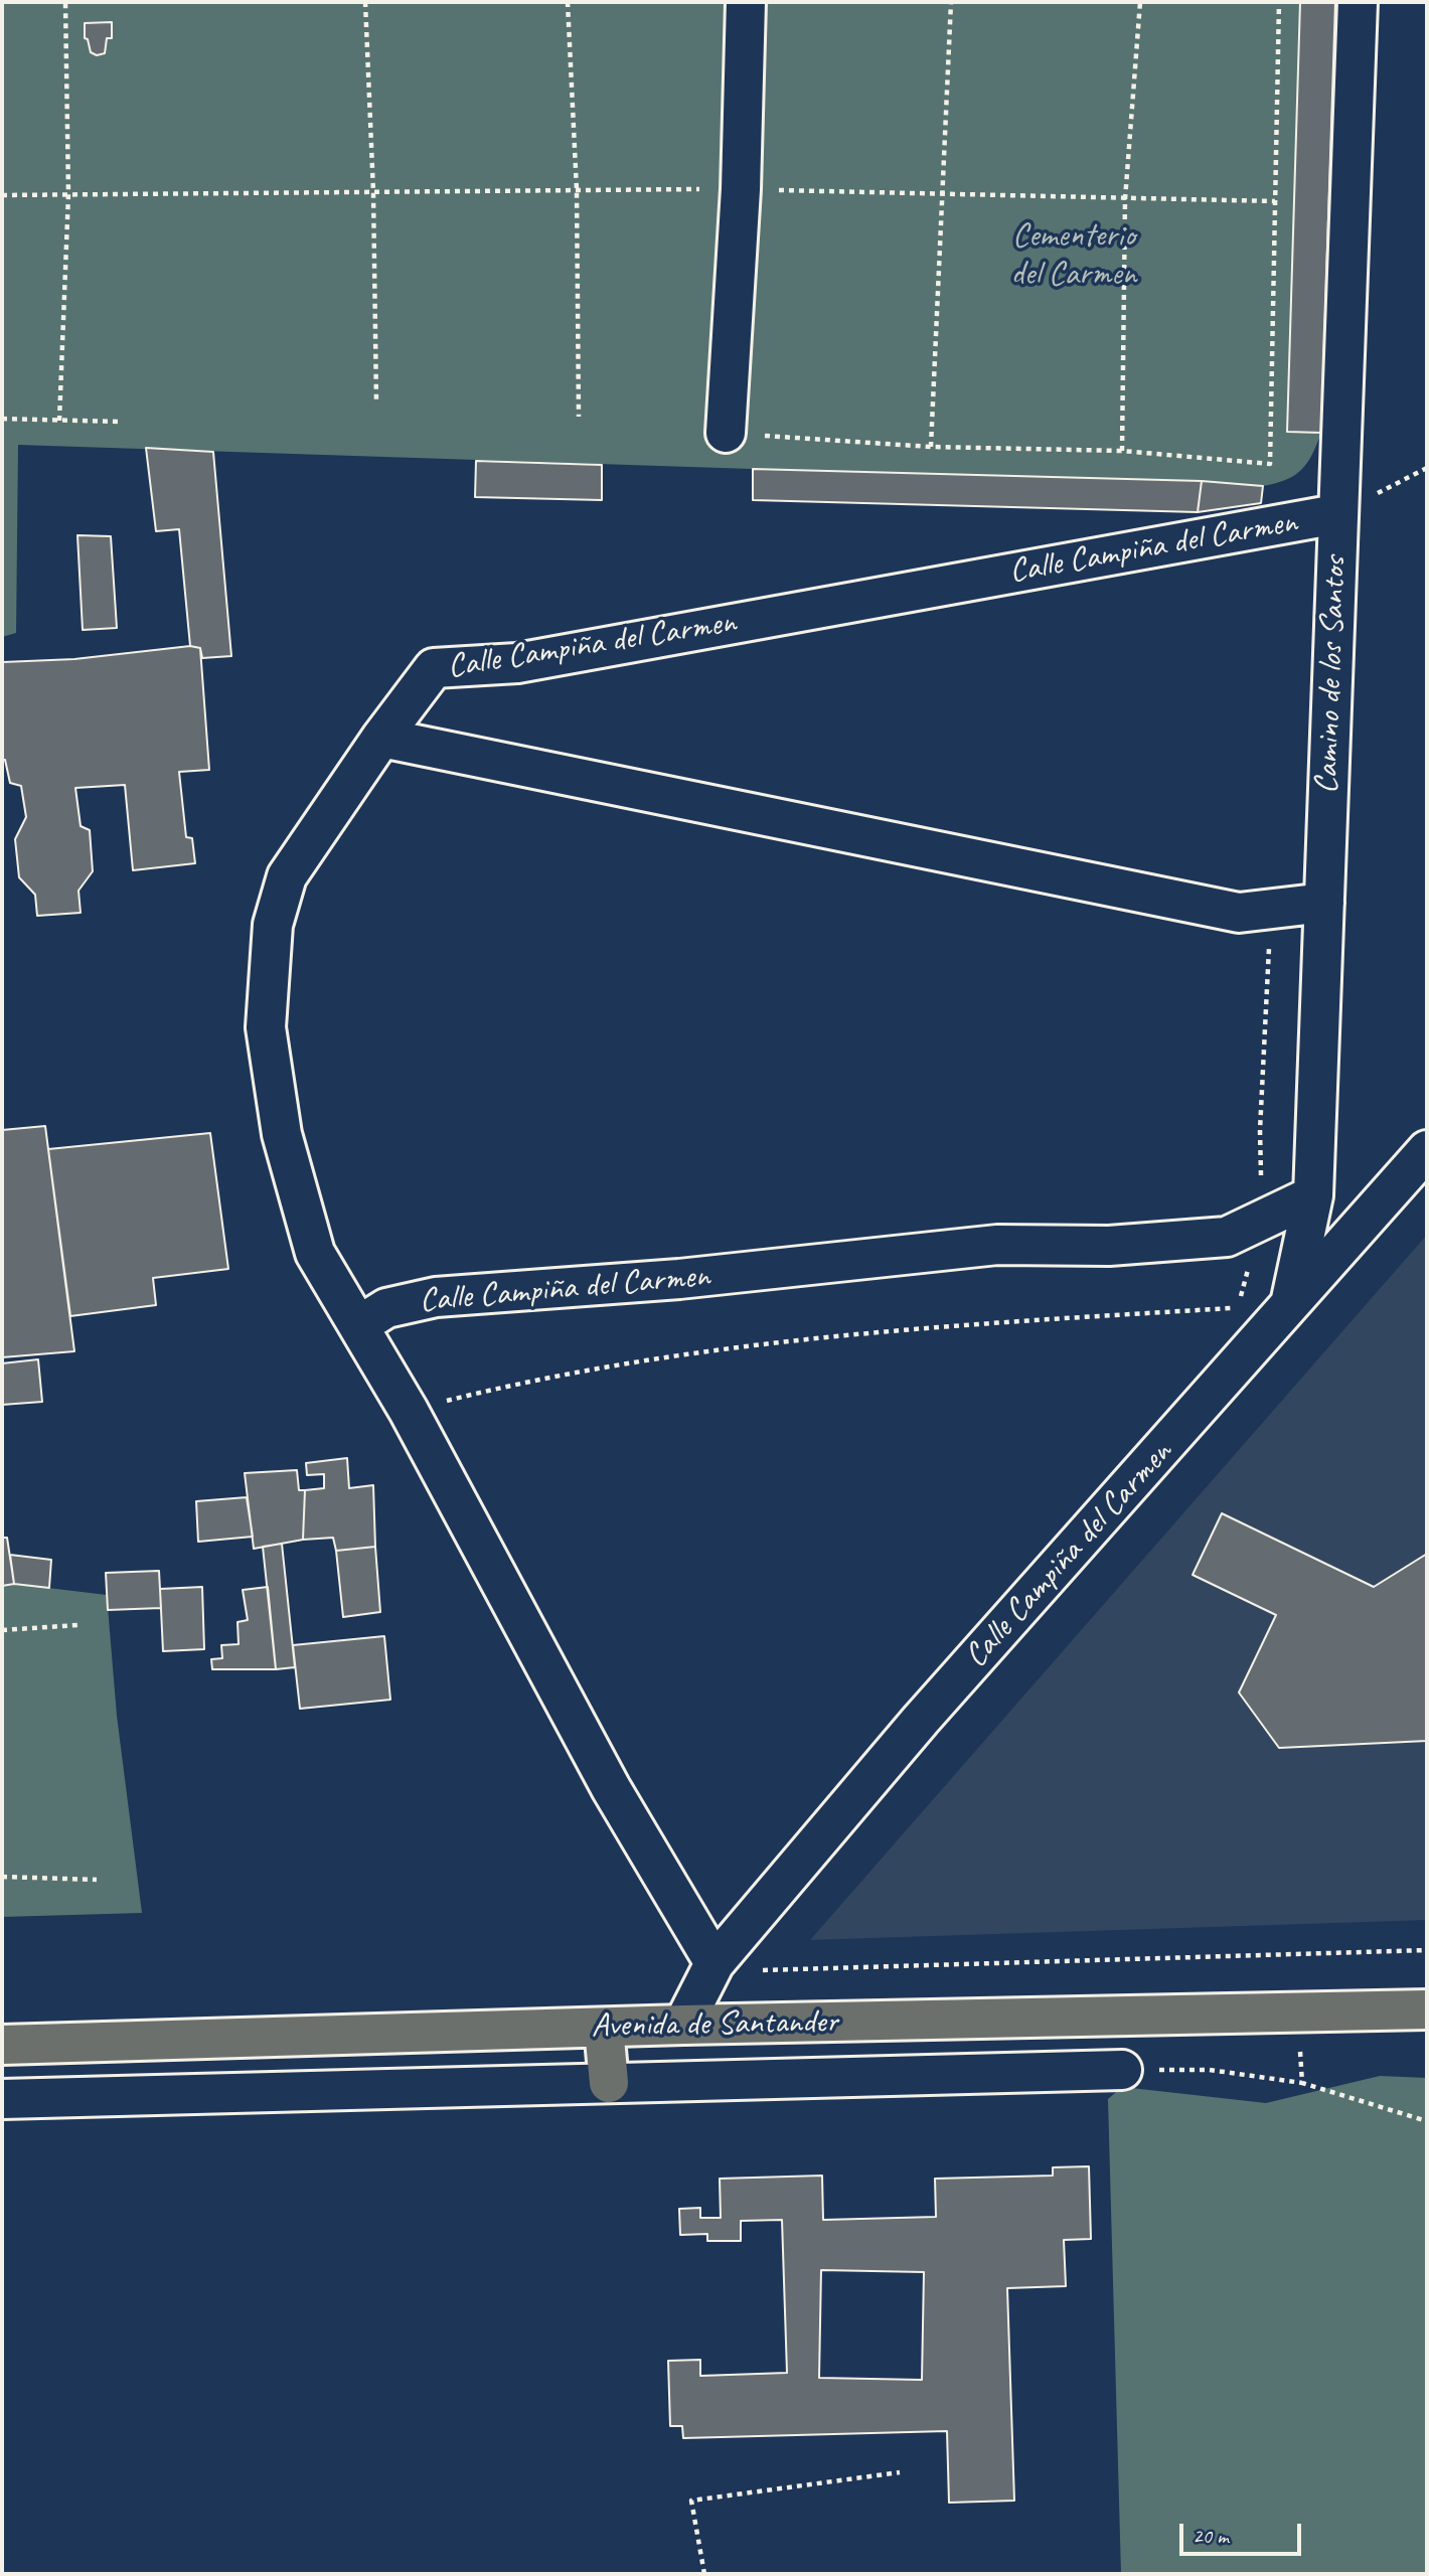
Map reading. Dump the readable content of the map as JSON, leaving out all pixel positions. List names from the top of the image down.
{
  "streets": {
    "main road": ["Avenida de Santander"],
    "street": ["Calle Campiña del Carmen", "Camino de los Santos"]
  },
  "crossings": [
    ["Calle Campiña del Carmen", "Camino de los Santos"],
    ["Calle Campiña del Carmen", "Avenida de Santander"]
  ],
  "parks": ["Cementerio del Carmen"],
  "scale_bar": "20 m"
}
